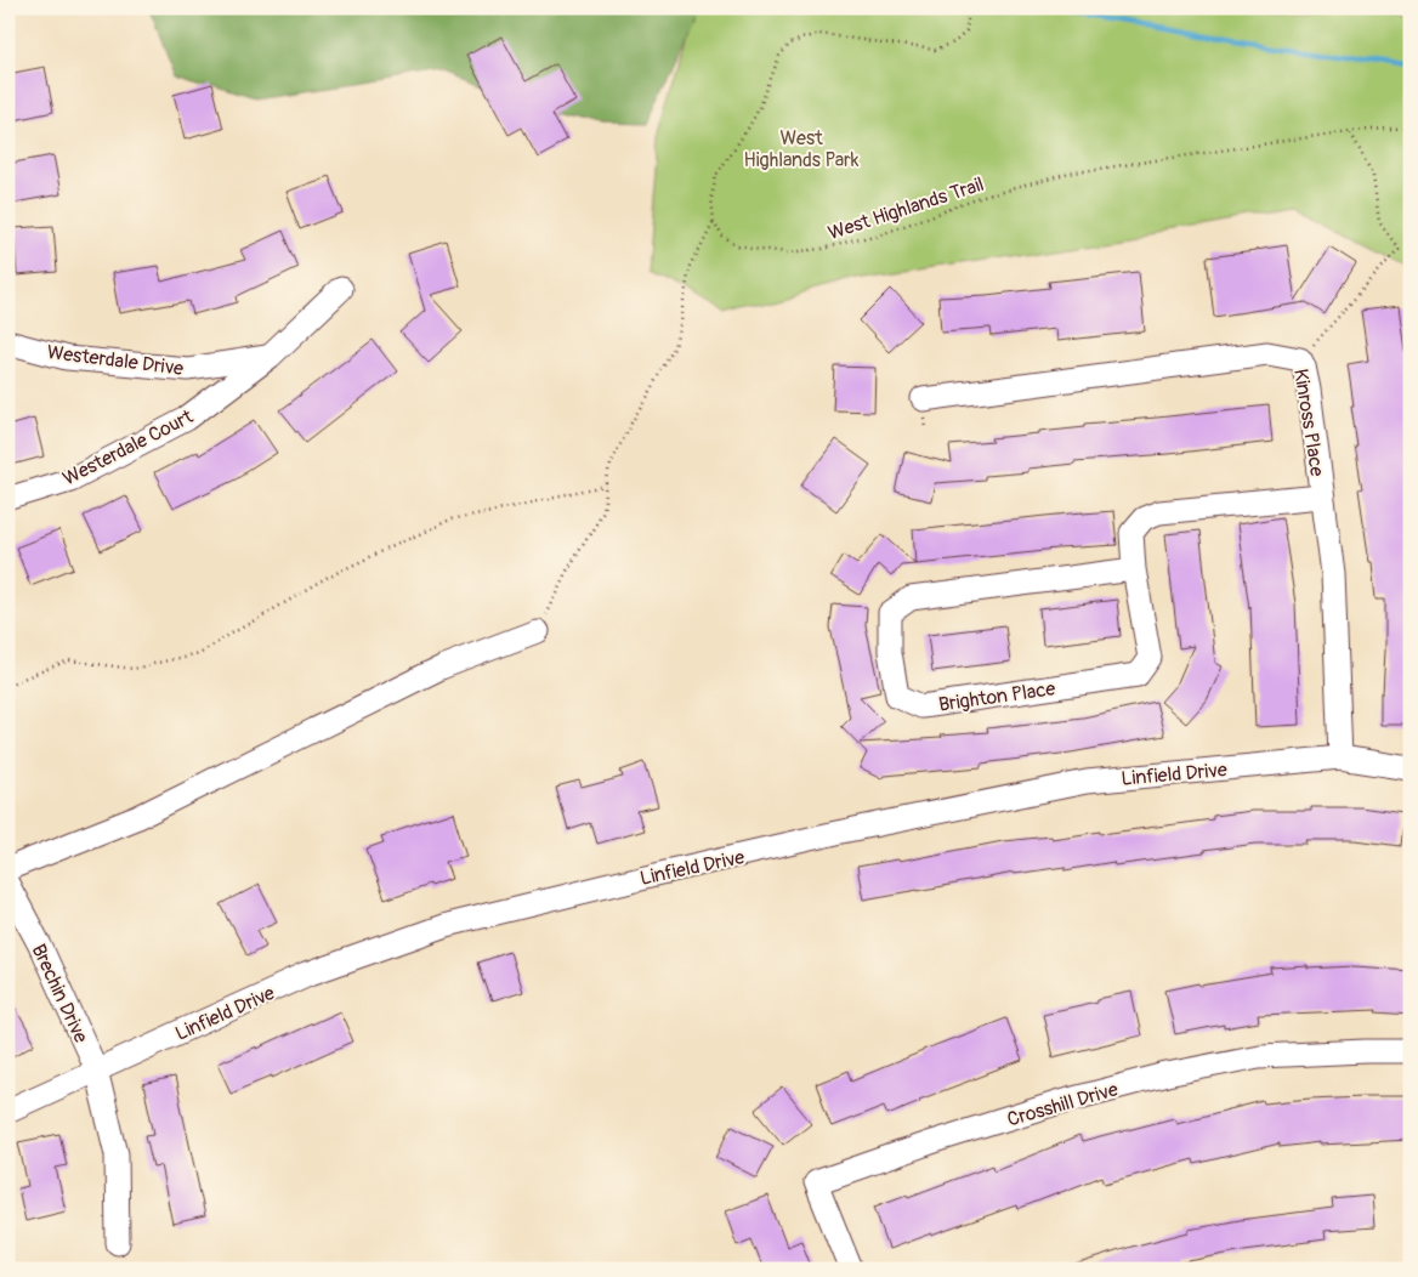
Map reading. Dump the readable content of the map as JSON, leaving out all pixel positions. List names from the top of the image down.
{
  "streets": {
    "street": [
      "Westerdale Drive",
      "Kinross Place",
      "Westerdale Court",
      "Brighton Place",
      "Linfield Drive",
      "Brechin Drive",
      "Crosshill Drive"
    ],
    "path": ["West Highlands Trail"]
  },
  "crossings": [
    ["Westerdale Drive", "Westerdale Court"],
    ["Kinross Place", "Brighton Place"],
    ["Kinross Place", "Linfield Drive"],
    ["Linfield Drive", "Brechin Drive"]
  ],
  "parks": ["West Highlands Park"]
}
